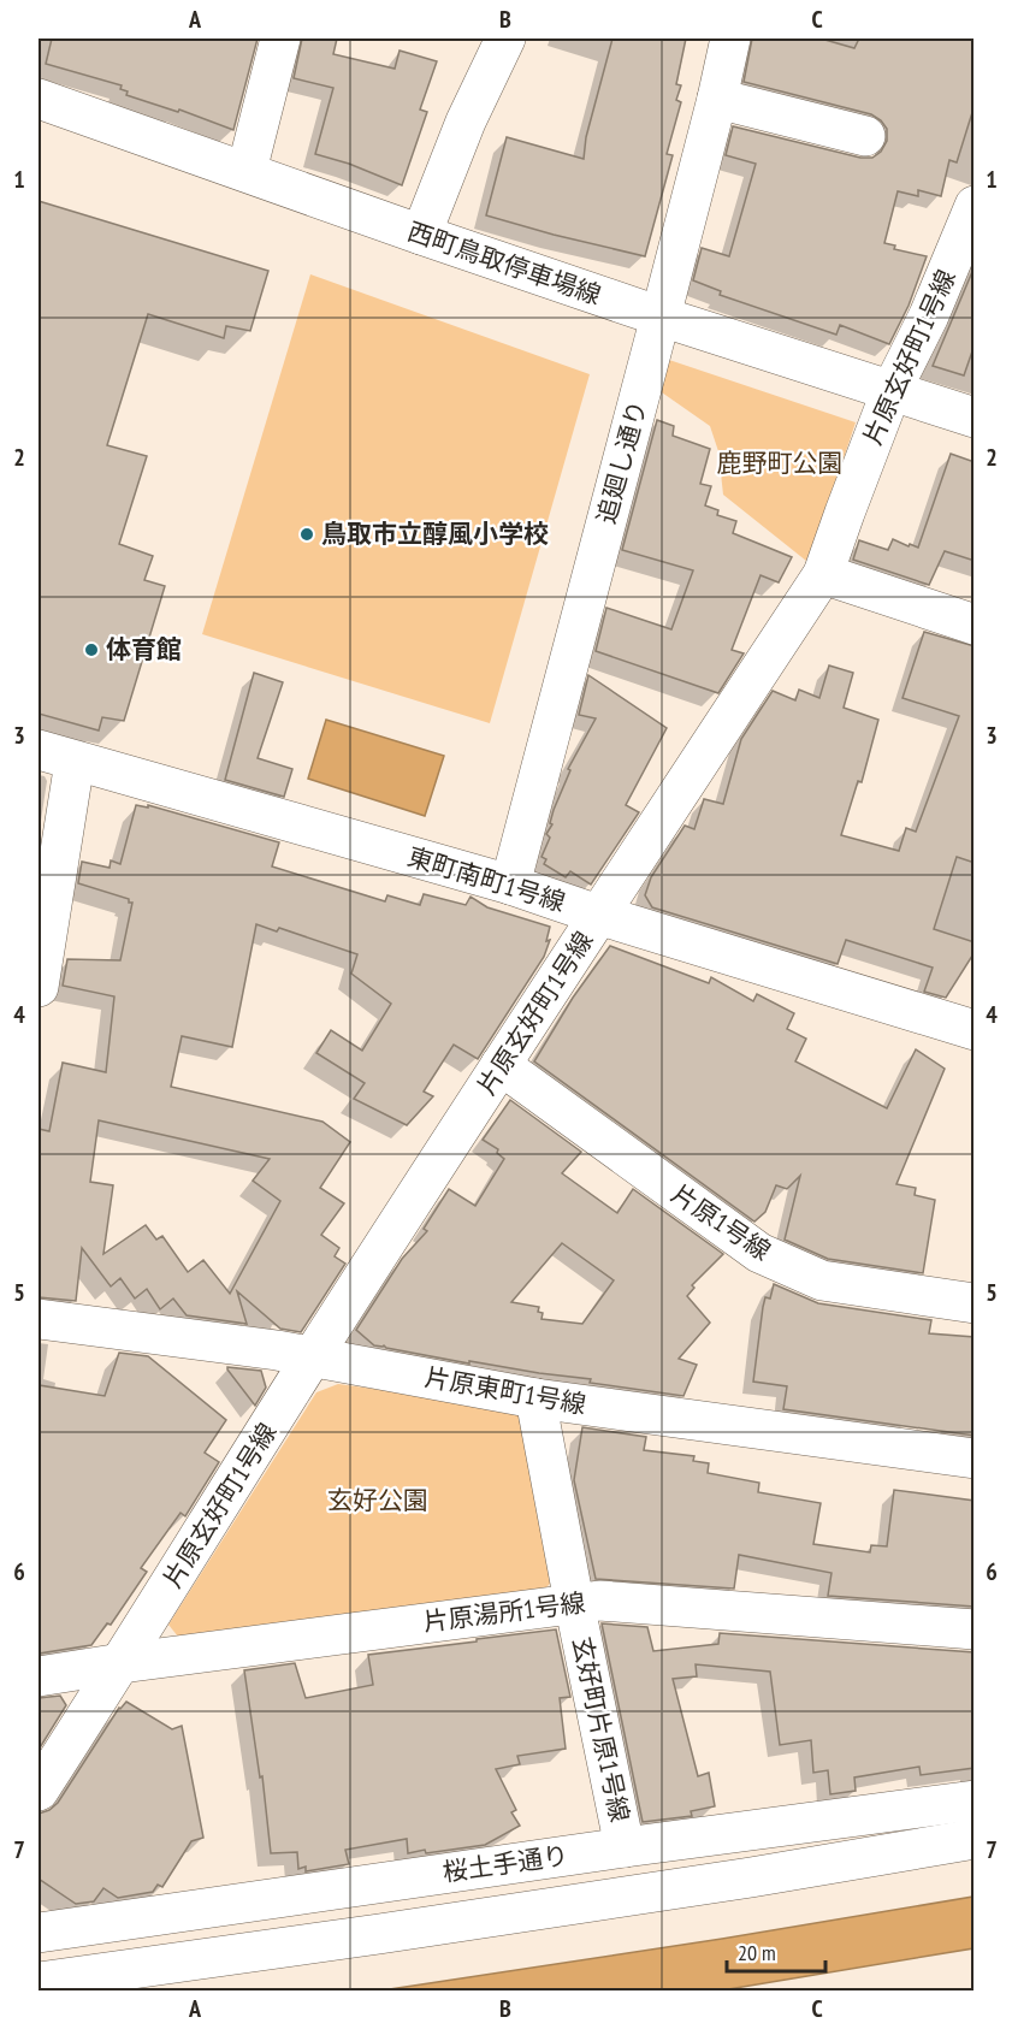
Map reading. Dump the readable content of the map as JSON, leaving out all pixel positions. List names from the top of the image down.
{
  "streets": {
    "street": [
      "西町鳥取停車場線",
      "片原玄好町1号線",
      "追廻し通り",
      "東町南町1号線",
      "片原1号線",
      "片原東町1号線",
      "片原湯所1号線",
      "玄好町片原1号線",
      "桜土手通り"
    ]
  },
  "crossings": [
    ["西町鳥取停車場線", "片原玄好町1号線"],
    ["西町鳥取停車場線", "追廻し通り"],
    ["片原玄好町1号線", "東町南町1号線"],
    ["片原玄好町1号線", "片原1号線"],
    ["片原玄好町1号線", "片原東町1号線"],
    ["片原玄好町1号線", "片原湯所1号線"],
    ["追廻し通り", "東町南町1号線"],
    ["片原東町1号線", "玄好町片原1号線"],
    ["片原湯所1号線", "玄好町片原1号線"],
    ["玄好町片原1号線", "桜土手通り"]
  ],
  "parks": ["鹿野町公園", "玄好公園"],
  "places": ["鳥取市立醇風小学校", "体育館"],
  "scale_bar": "20 m",
  "grid": {
    "columns": ["A", "B", "C"],
    "rows": [
      "1",
      "2",
      "3",
      "4",
      "5",
      "6",
      "7"
    ]
  }
}
